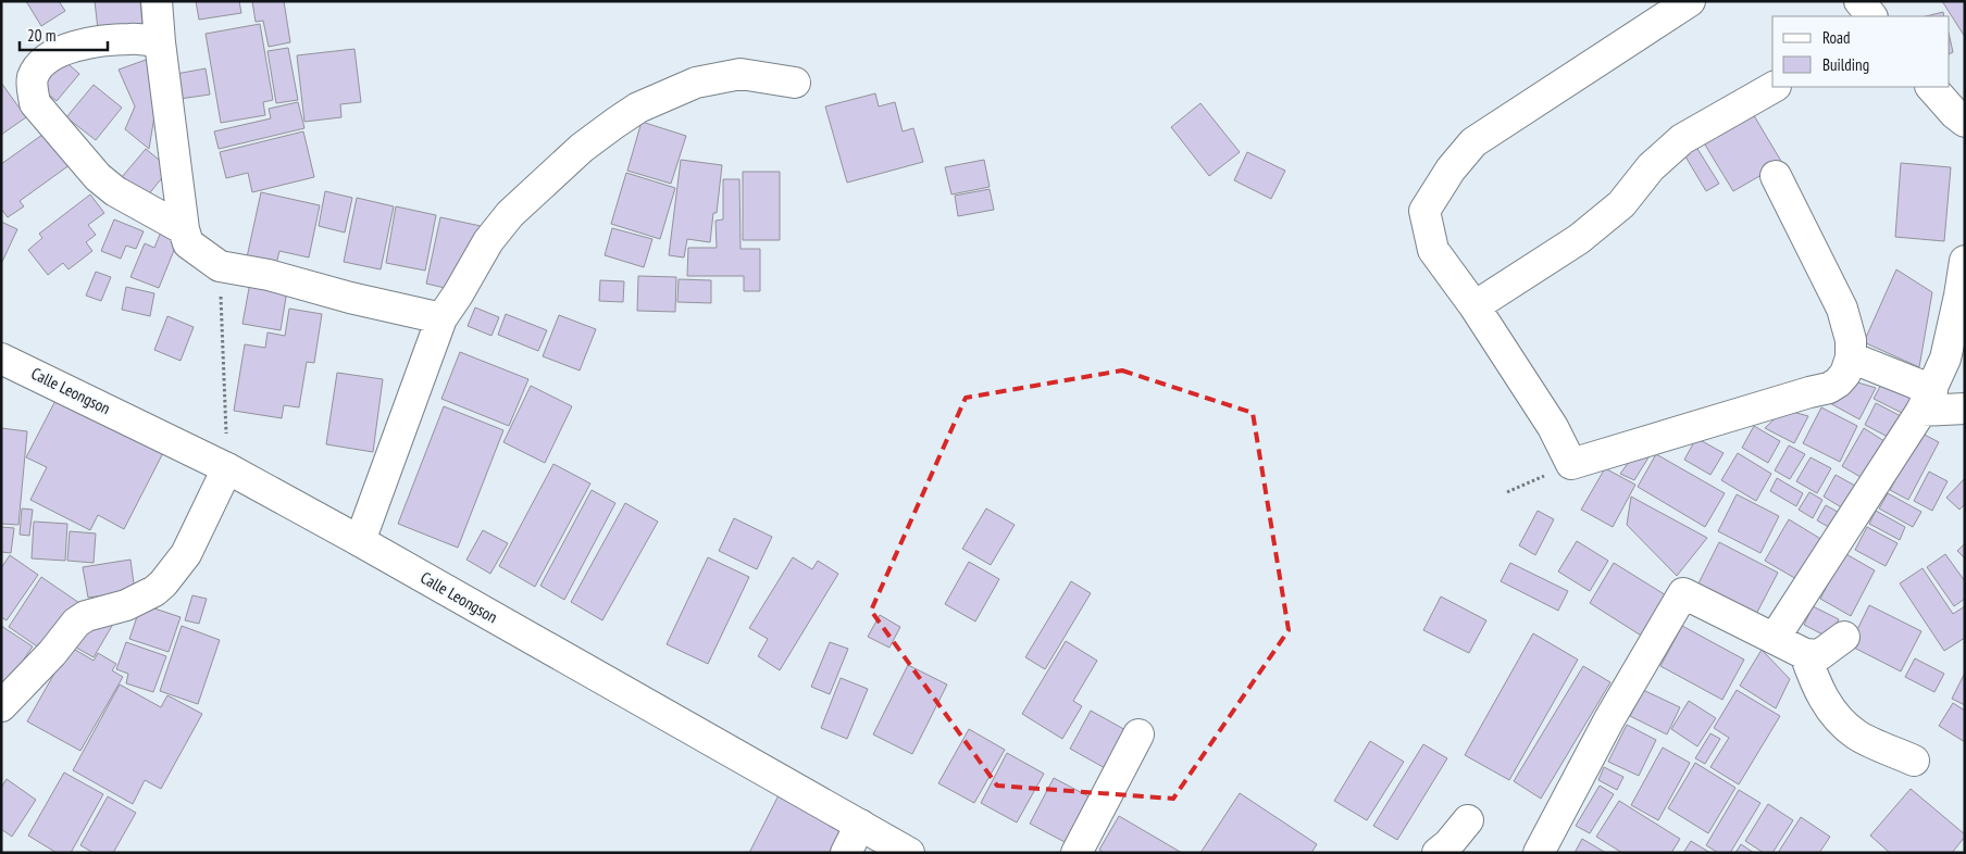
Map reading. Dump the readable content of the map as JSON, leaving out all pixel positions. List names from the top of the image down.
{
  "streets": {
    "street": ["Calle Leongson"]
  },
  "legend": ["Road", "Building"],
  "scale_bar": "20 m"
}
